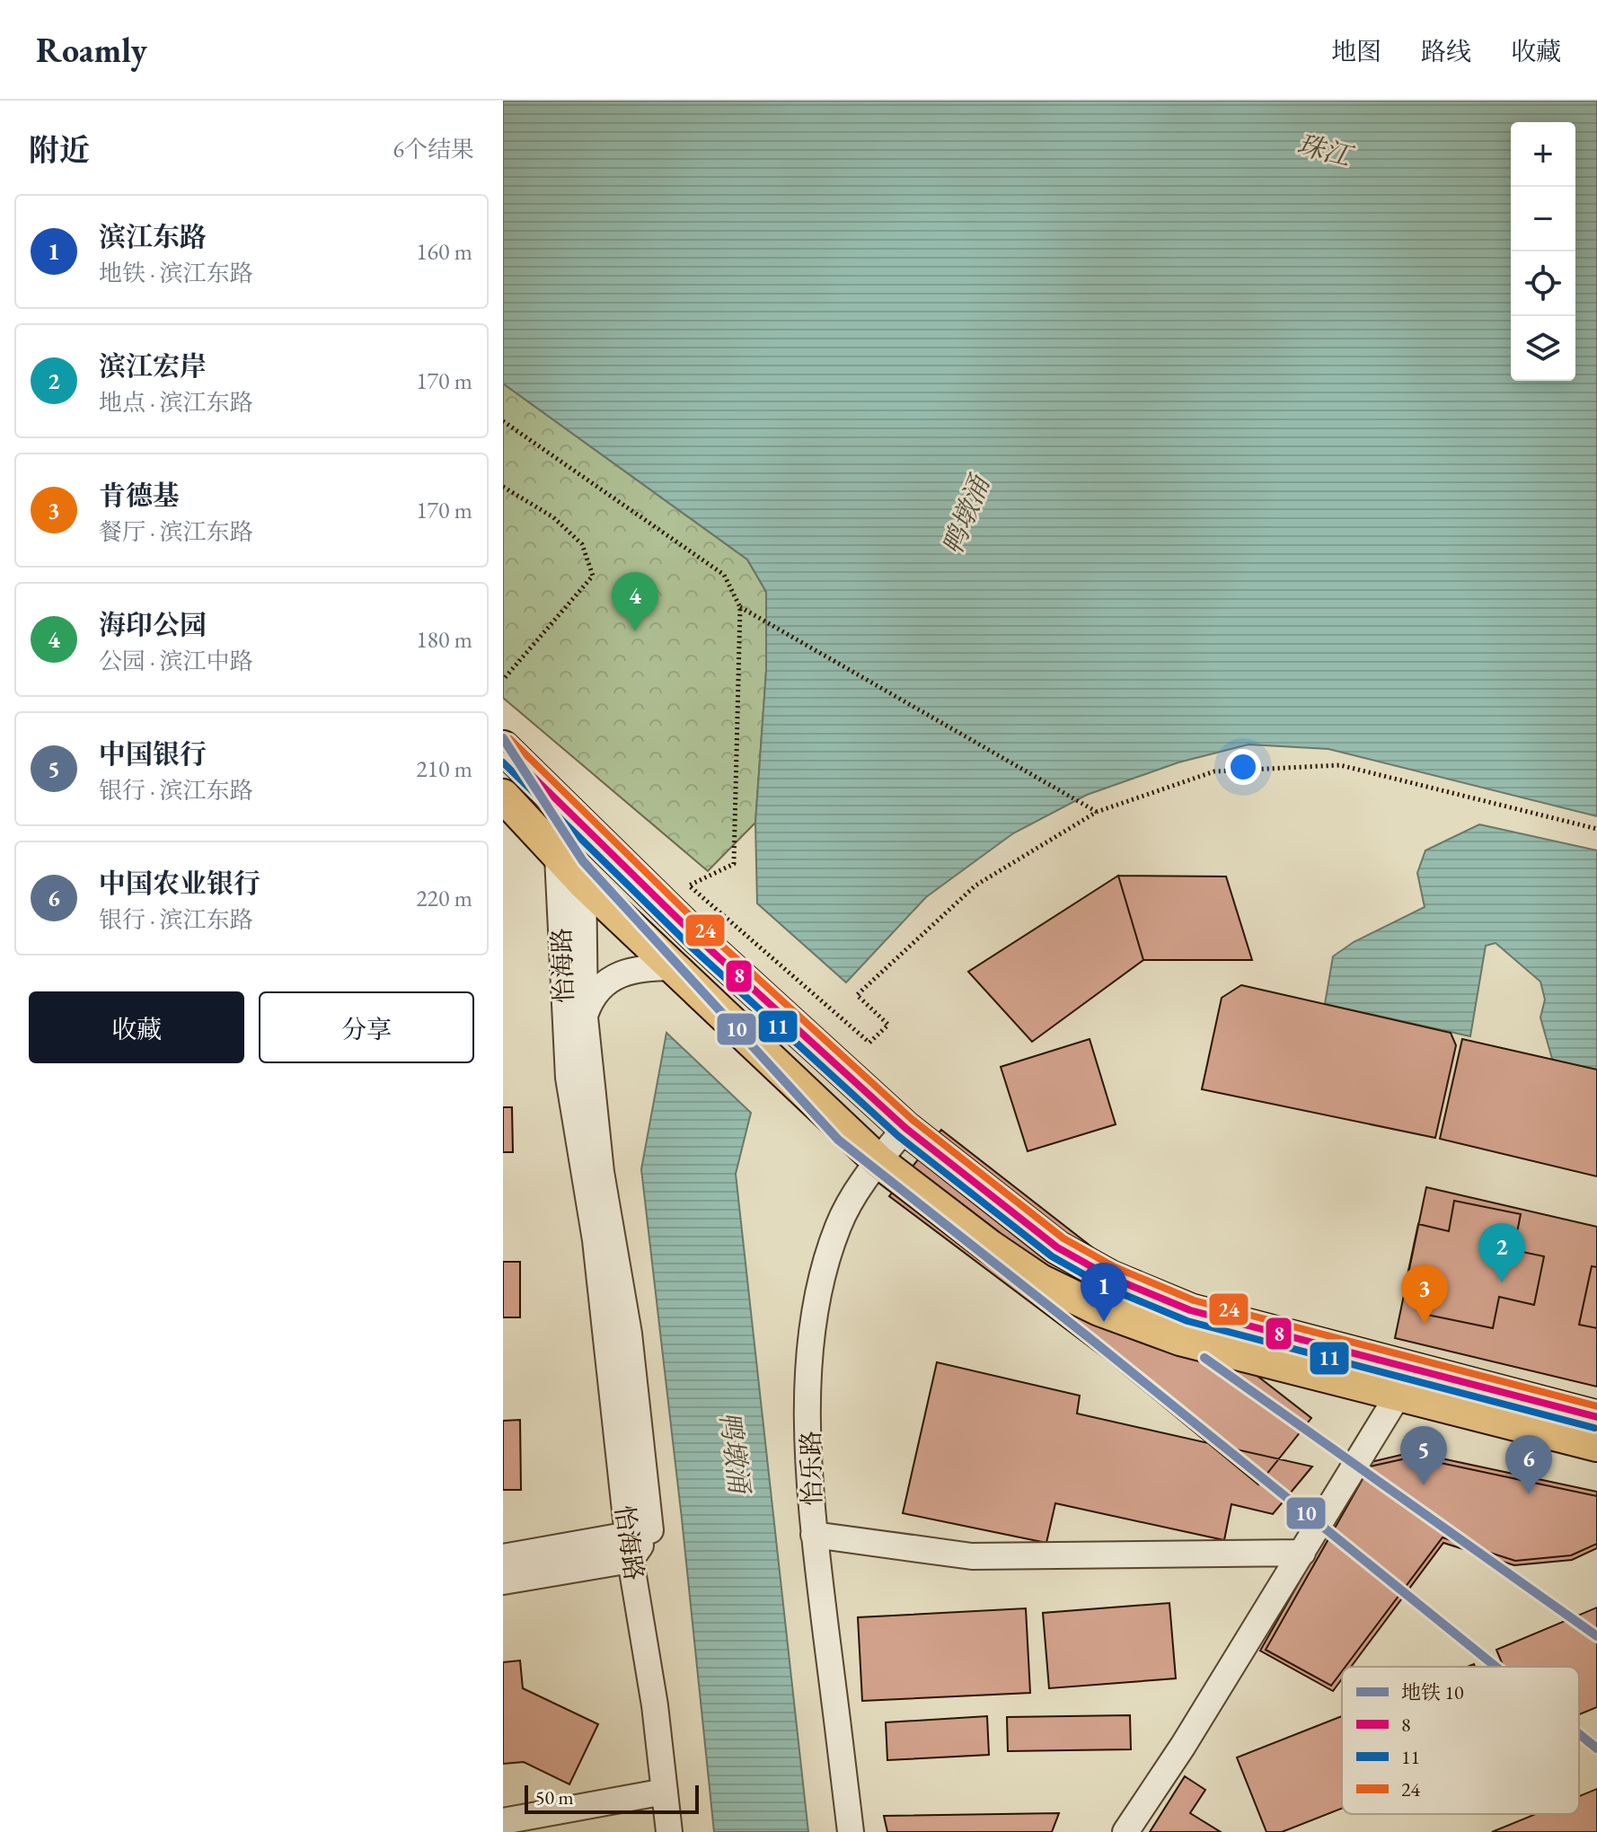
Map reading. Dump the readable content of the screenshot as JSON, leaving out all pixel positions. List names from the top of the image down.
{
  "streets": {
    "street": ["怡海路", "怡乐路"]
  },
  "water": ["珠江", "鸭墩涌"],
  "lines": [
    "metro line 10",
    "transit line 24",
    "transit line 8",
    "transit line 11"
  ],
  "legend": [
    "地铁 10",
    "8",
    "11",
    "24"
  ],
  "scale_bar": "50 m",
  "page": {
    "header": "Roamly",
    "nav": ["地图", "路线", "收藏"],
    "heading": ["附近", "6个结果"],
    "map_buttons": ["+", "−"],
    "list": [
      {
        "mark": "1",
        "name": "滨江东路",
        "note": "地铁 · 滨江东路",
        "value": "160 m"
      },
      {
        "mark": "2",
        "name": "滨江宏岸",
        "note": "地点 · 滨江东路",
        "value": "170 m"
      },
      {
        "mark": "3",
        "name": "肯德基",
        "note": "餐厅 · 滨江东路",
        "value": "170 m"
      },
      {
        "mark": "4",
        "name": "海印公园",
        "note": "公园 · 滨江中路",
        "value": "180 m"
      },
      {
        "mark": "5",
        "name": "中国银行",
        "note": "银行 · 滨江东路",
        "value": "210 m"
      },
      {
        "mark": "6",
        "name": "中国农业银行",
        "note": "银行 · 滨江东路",
        "value": "220 m"
      }
    ],
    "pins": [
      "4",
      "2",
      "1",
      "3",
      "5",
      "6"
    ],
    "buttons": ["收藏", "分享"],
    "scale": "50 m"
  }
}
